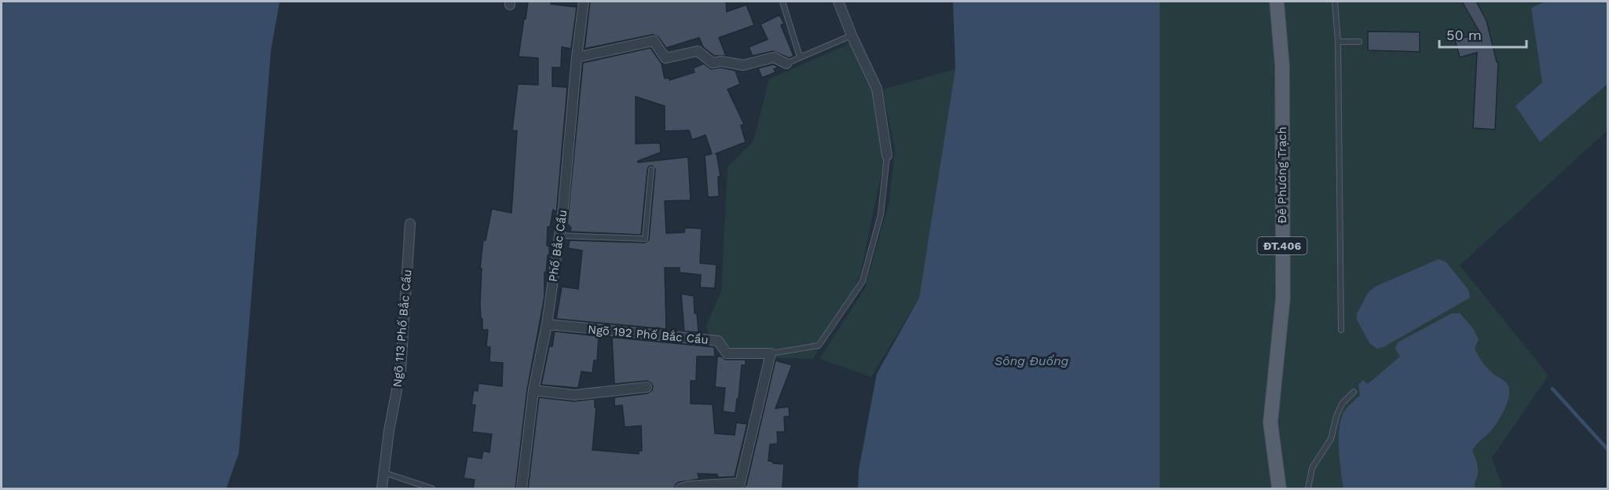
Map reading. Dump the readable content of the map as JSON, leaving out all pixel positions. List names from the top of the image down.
{
  "streets": {
    "main road": ["Đê Phương Trạch", "ĐT.406"],
    "street": ["Phố Bắc Cầu", "Ngõ 113 Phố Bắc Cầu", "Ngõ 192 Phố Bắc Cầu"]
  },
  "crossings": [
    ["Phố Bắc Cầu", "Ngõ 192 Phố Bắc Cầu"]
  ],
  "water": ["Sông Đuống"],
  "scale_bar": "50 m"
}
